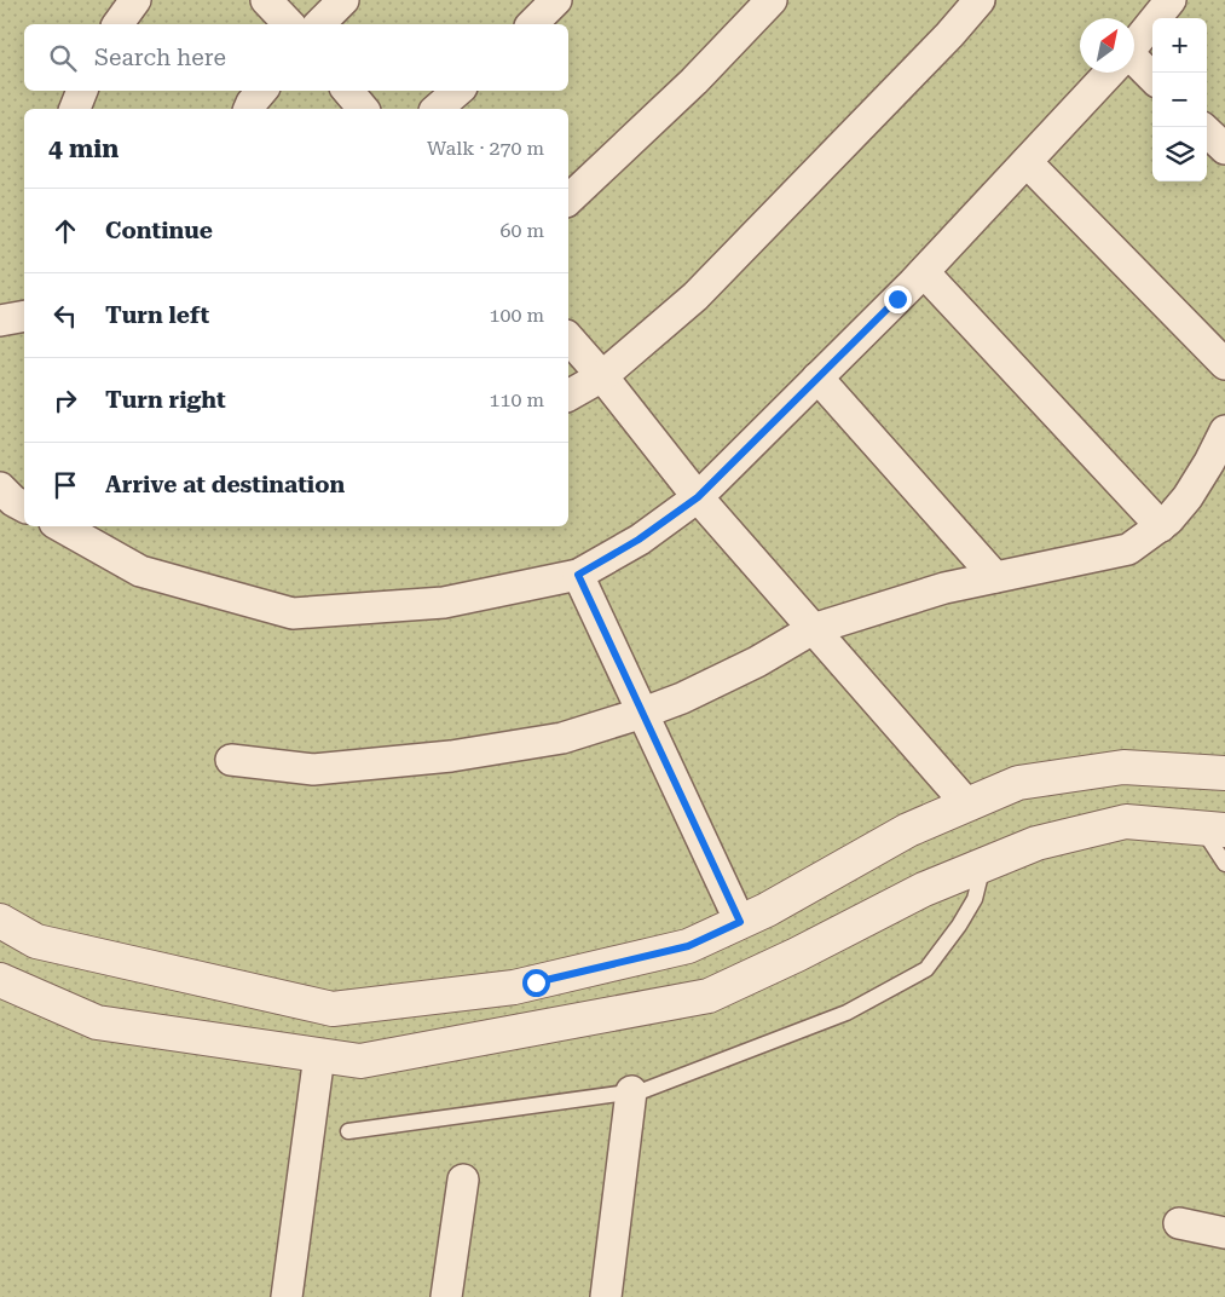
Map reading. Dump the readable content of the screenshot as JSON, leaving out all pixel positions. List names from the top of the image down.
{
  "north": "top right",
  "page": {
    "map_buttons": ["+", "−"],
    "search": "Search here",
    "heading": ["4 min", "Walk · 270 m"],
    "list": [
      ["Continue", "60 m"],
      ["Turn left", "100 m"],
      ["Turn right", "110 m"],
      "Arrive at destination"
    ]
  }
}
